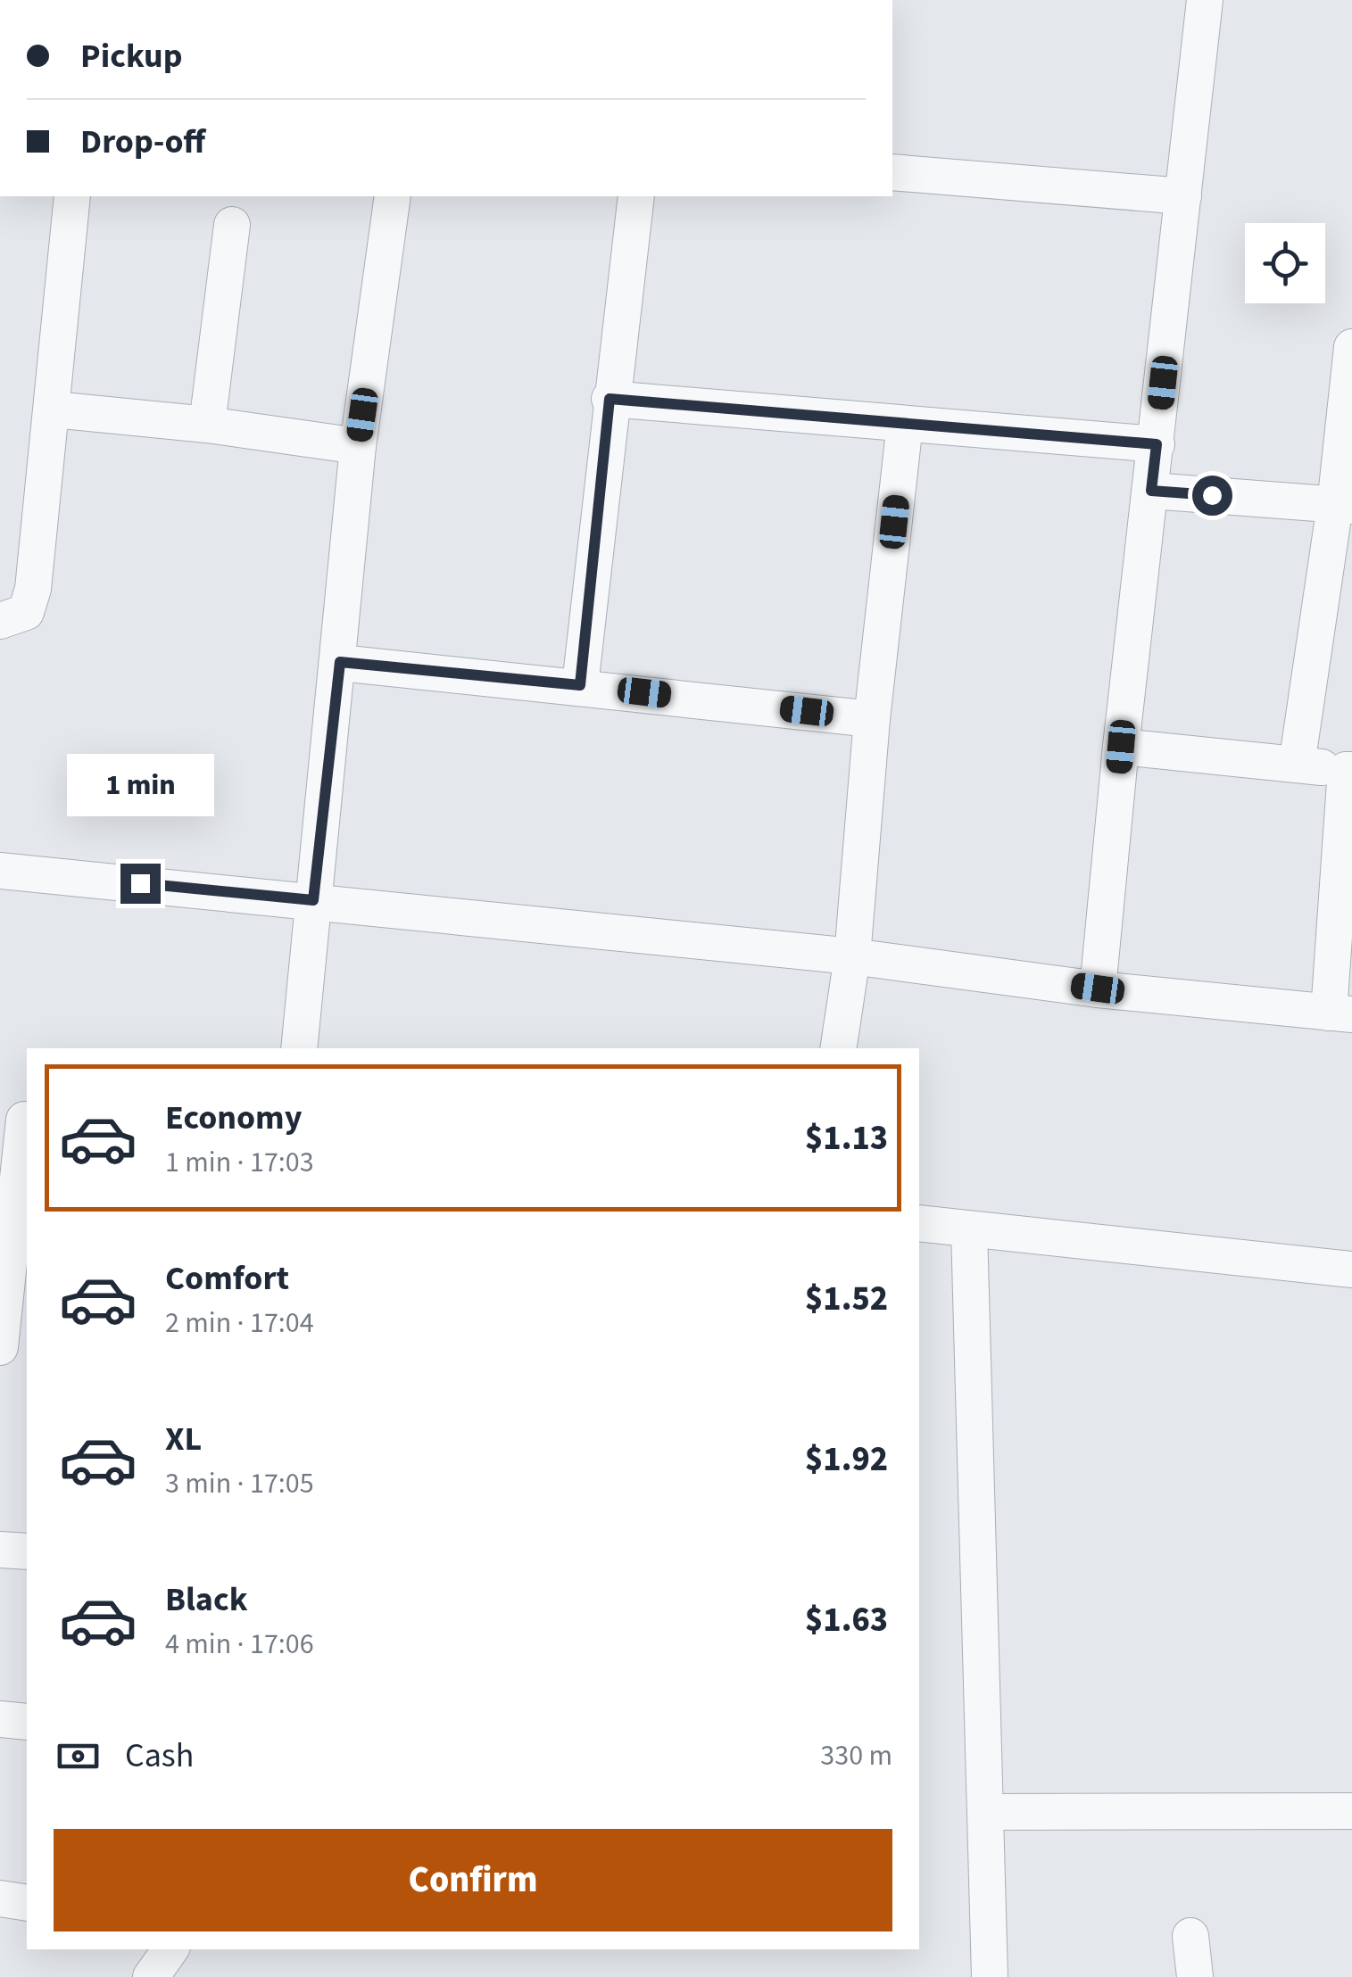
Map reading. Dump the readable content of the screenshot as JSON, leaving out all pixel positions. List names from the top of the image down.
{
  "page": {
    "banner": ["Pickup", "Drop-off"],
    "bubble": "1 min",
    "list": [
      {
        "name": "Economy",
        "note": "1 min · 17:03",
        "value": "$1.13"
      },
      {
        "name": "Comfort",
        "note": "2 min · 17:04",
        "value": "$1.52"
      },
      {
        "name": "XL",
        "note": "3 min · 17:05",
        "value": "$1.92"
      },
      {
        "name": "Black",
        "note": "4 min · 17:06",
        "value": "$1.63"
      }
    ],
    "pay": ["Cash", "330 m"],
    "buttons": "Confirm"
  }
}
